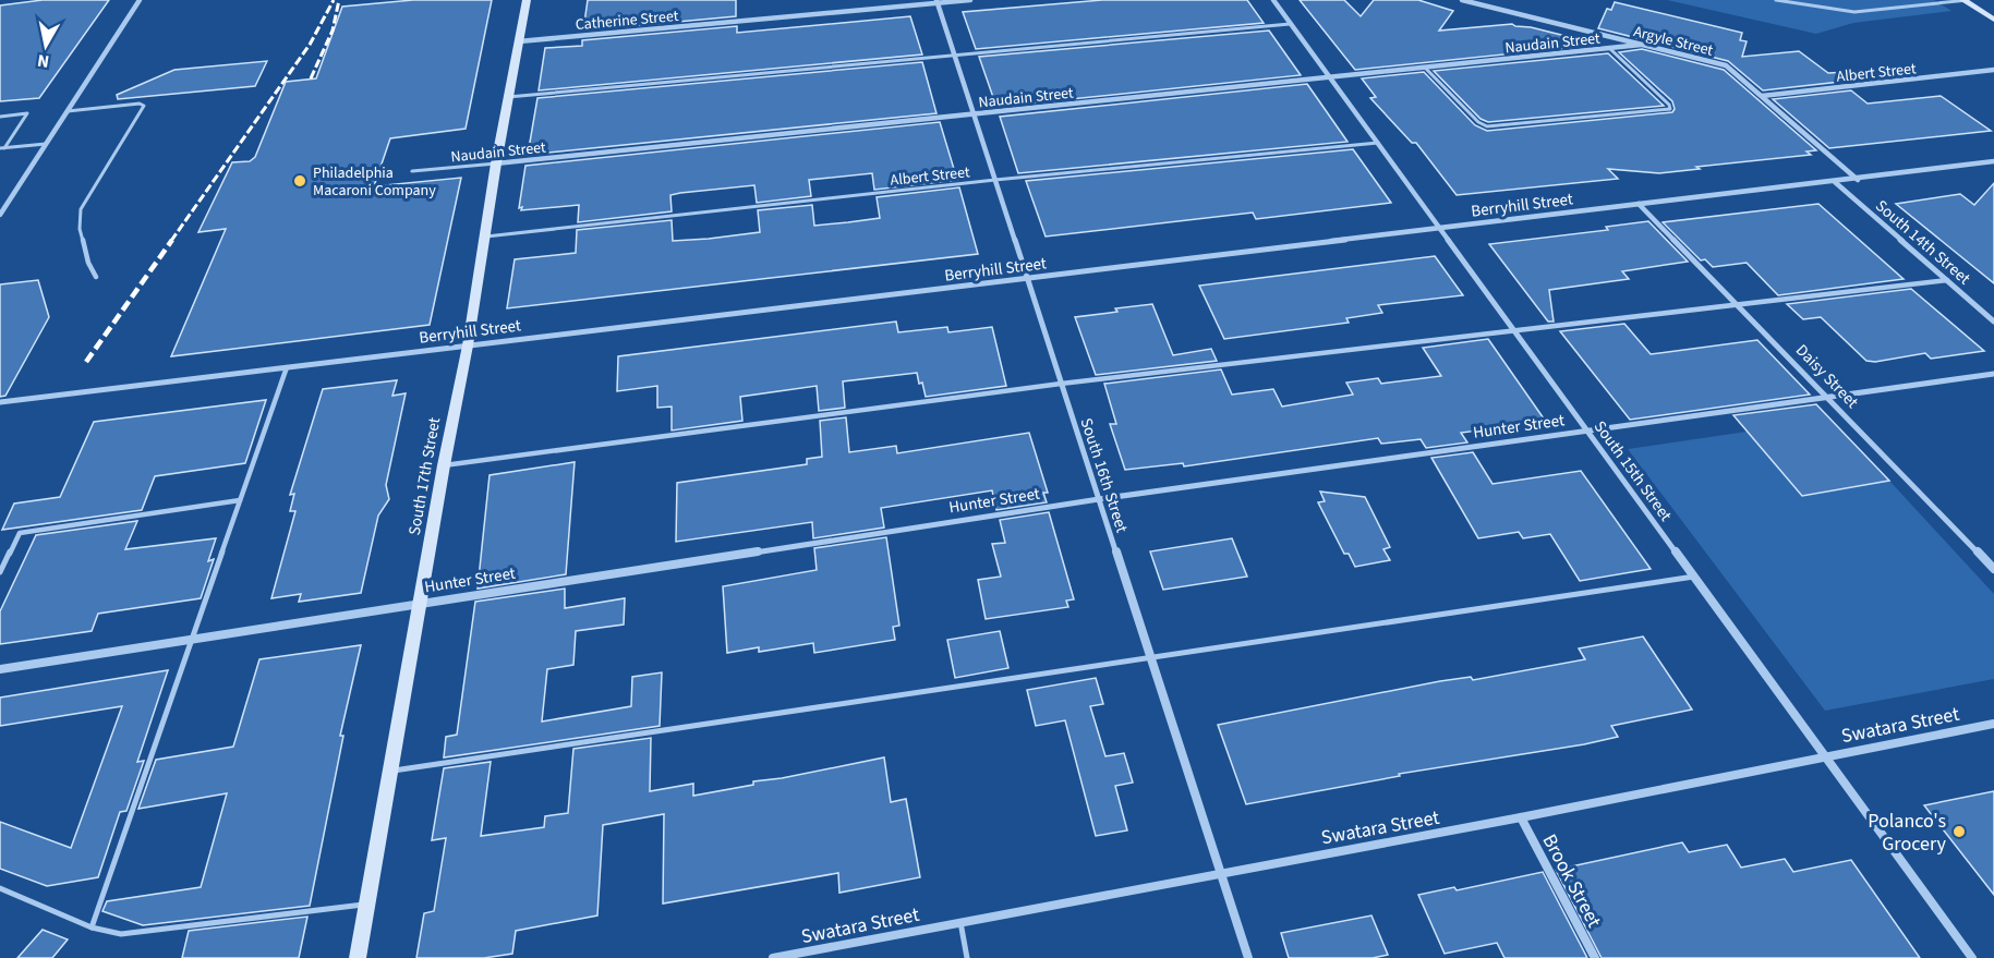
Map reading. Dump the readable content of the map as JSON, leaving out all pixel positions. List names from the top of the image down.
{
  "streets": {
    "main road": ["South 17th Street"],
    "street": [
      "Catherine Street",
      "Argyle Street",
      "Naudain Street",
      "Albert Street",
      "Berryhill Street",
      "South 14th Street",
      "Daisy Street",
      "Hunter Street",
      "South 15th Street",
      "South 16th Street",
      "Swatara Street",
      "Brook Street"
    ]
  },
  "crossings": [
    ["Catherine Street", "South 16th Street"],
    ["Catherine Street", "South 17th Street"],
    ["Argyle Street", "Naudain Street"],
    ["Argyle Street", "Albert Street"],
    ["Naudain Street", "South 15th Street"],
    ["Naudain Street", "South 16th Street"],
    ["Naudain Street", "South 17th Street"],
    ["Albert Street", "South 15th Street"],
    ["Albert Street", "South 16th Street"],
    ["Albert Street", "South 17th Street"],
    ["Berryhill Street", "South 14th Street"],
    ["Berryhill Street", "Daisy Street"],
    ["Berryhill Street", "South 15th Street"],
    ["Berryhill Street", "South 16th Street"],
    ["Berryhill Street", "South 17th Street"],
    ["Daisy Street", "Hunter Street"],
    ["Hunter Street", "South 15th Street"],
    ["Hunter Street", "South 16th Street"],
    ["Hunter Street", "South 17th Street"],
    ["South 15th Street", "Swatara Street"],
    ["South 16th Street", "Swatara Street"],
    ["Swatara Street", "Brook Street"]
  ],
  "places": ["Philadelphia Macaroni Company", "Polanco's Grocery"],
  "north": "bottom"
}
